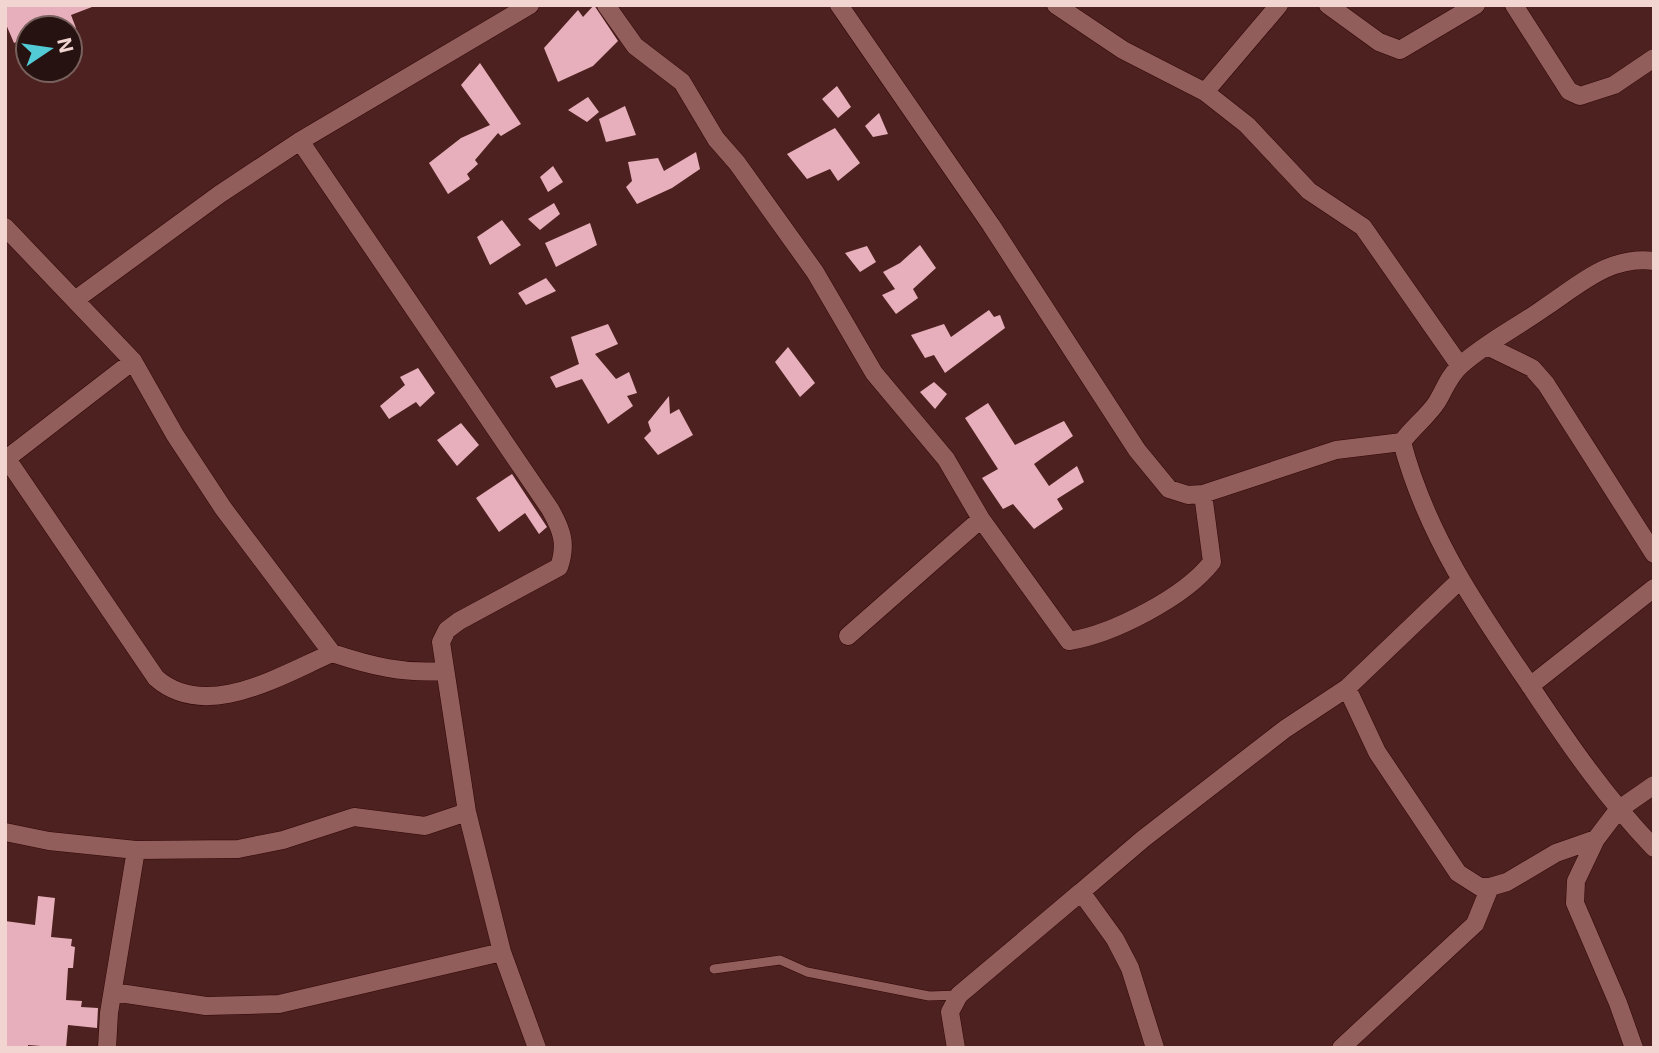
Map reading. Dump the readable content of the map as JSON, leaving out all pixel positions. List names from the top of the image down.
{
  "north": "right"
}
